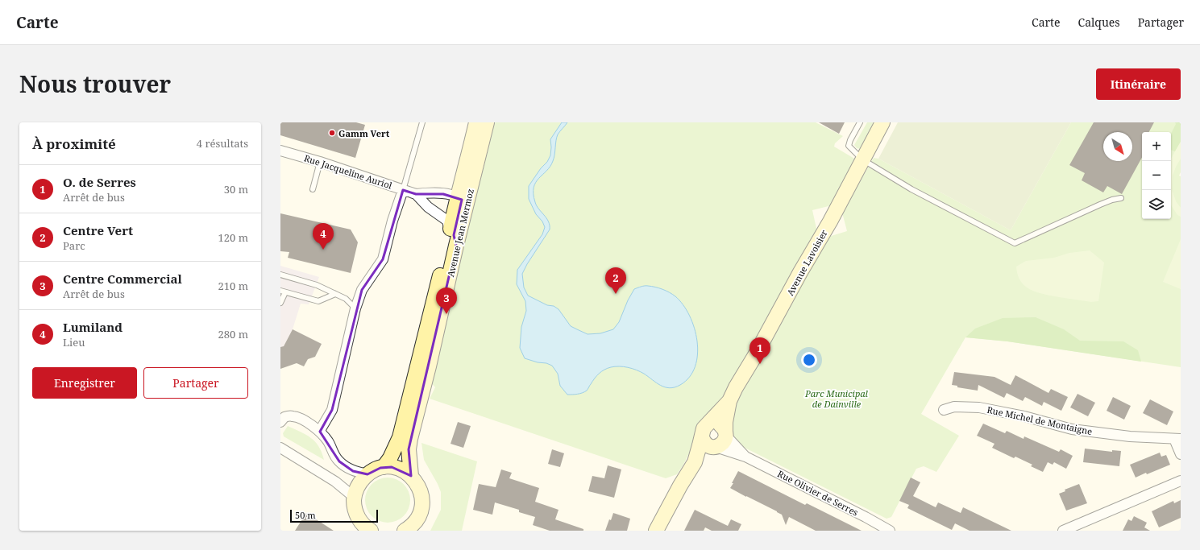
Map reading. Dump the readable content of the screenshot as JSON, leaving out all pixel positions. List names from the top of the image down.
{
  "streets": {
    "main road": ["Avenue Jean Mermoz", "Avenue Lavoisier"],
    "street": ["Rue Jacqueline Auriol", "Rue Michel de Montaigne", "Rue Olivier de Serres"]
  },
  "crossings": [
    ["Avenue Lavoisier", "Rue Olivier de Serres"]
  ],
  "parks": ["Parc Municipal de Dainville"],
  "places": ["Gamm Vert"],
  "scale_bar": "50 m",
  "north": "bottom right",
  "page": {
    "header": "Carte",
    "nav": ["Carte", "Calques", "Partager"],
    "title": "Nous trouver",
    "buttons": [
      "Itinéraire",
      ["Enregistrer", "Partager"]
    ],
    "heading": ["À proximité", "4 résultats"],
    "map_buttons": ["+", "−"],
    "list": [
      {
        "mark": "1",
        "name": "O. de Serres",
        "note": "Arrêt de bus",
        "value": "30 m"
      },
      {
        "mark": "2",
        "name": "Centre Vert",
        "note": "Parc",
        "value": "120 m"
      },
      {
        "mark": "3",
        "name": "Centre Commercial",
        "note": "Arrêt de bus",
        "value": "210 m"
      },
      {
        "mark": "4",
        "name": "Lumiland",
        "note": "Lieu",
        "value": "280 m"
      }
    ],
    "pins": [
      "4",
      "2",
      "3",
      "1"
    ],
    "scale": "50 m"
  }
}
